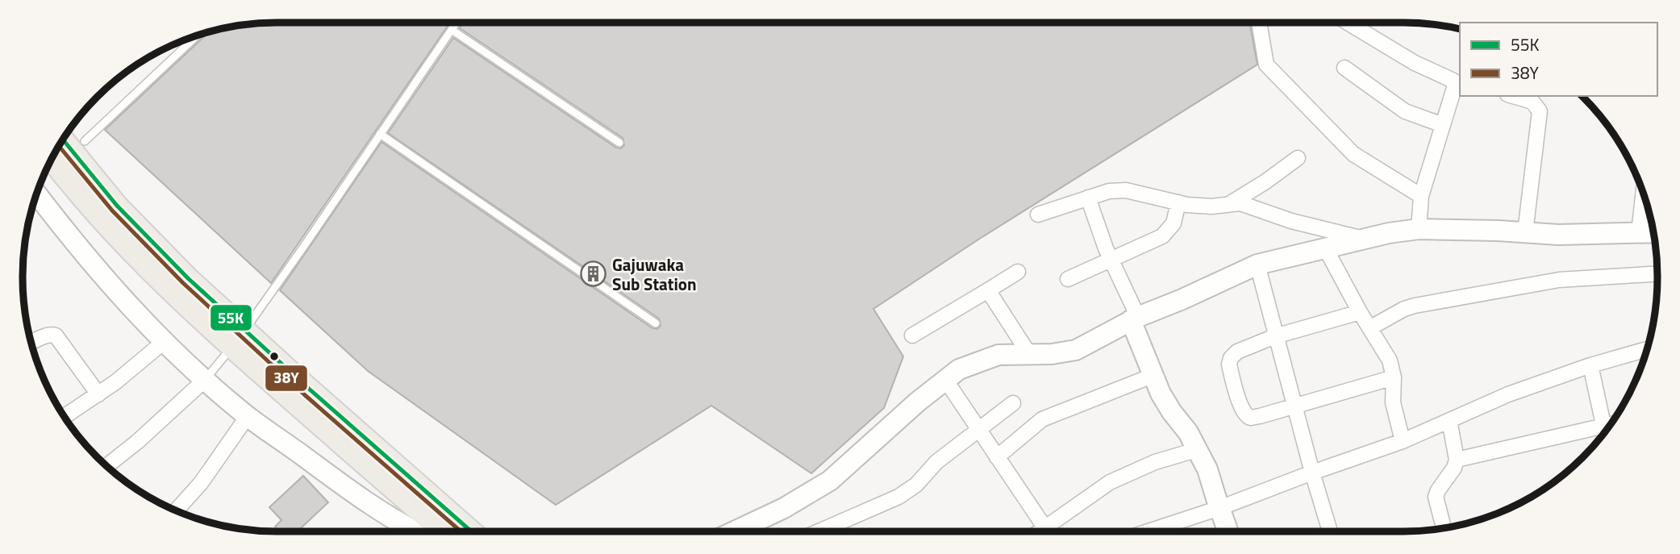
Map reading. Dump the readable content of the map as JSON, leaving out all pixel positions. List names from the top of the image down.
{
  "places": {
    "building": ["Gajuwaka Sub Station"]
  },
  "lines": ["transit line 55K", "transit line 38Y"],
  "legend": ["55K", "38Y"]
}
